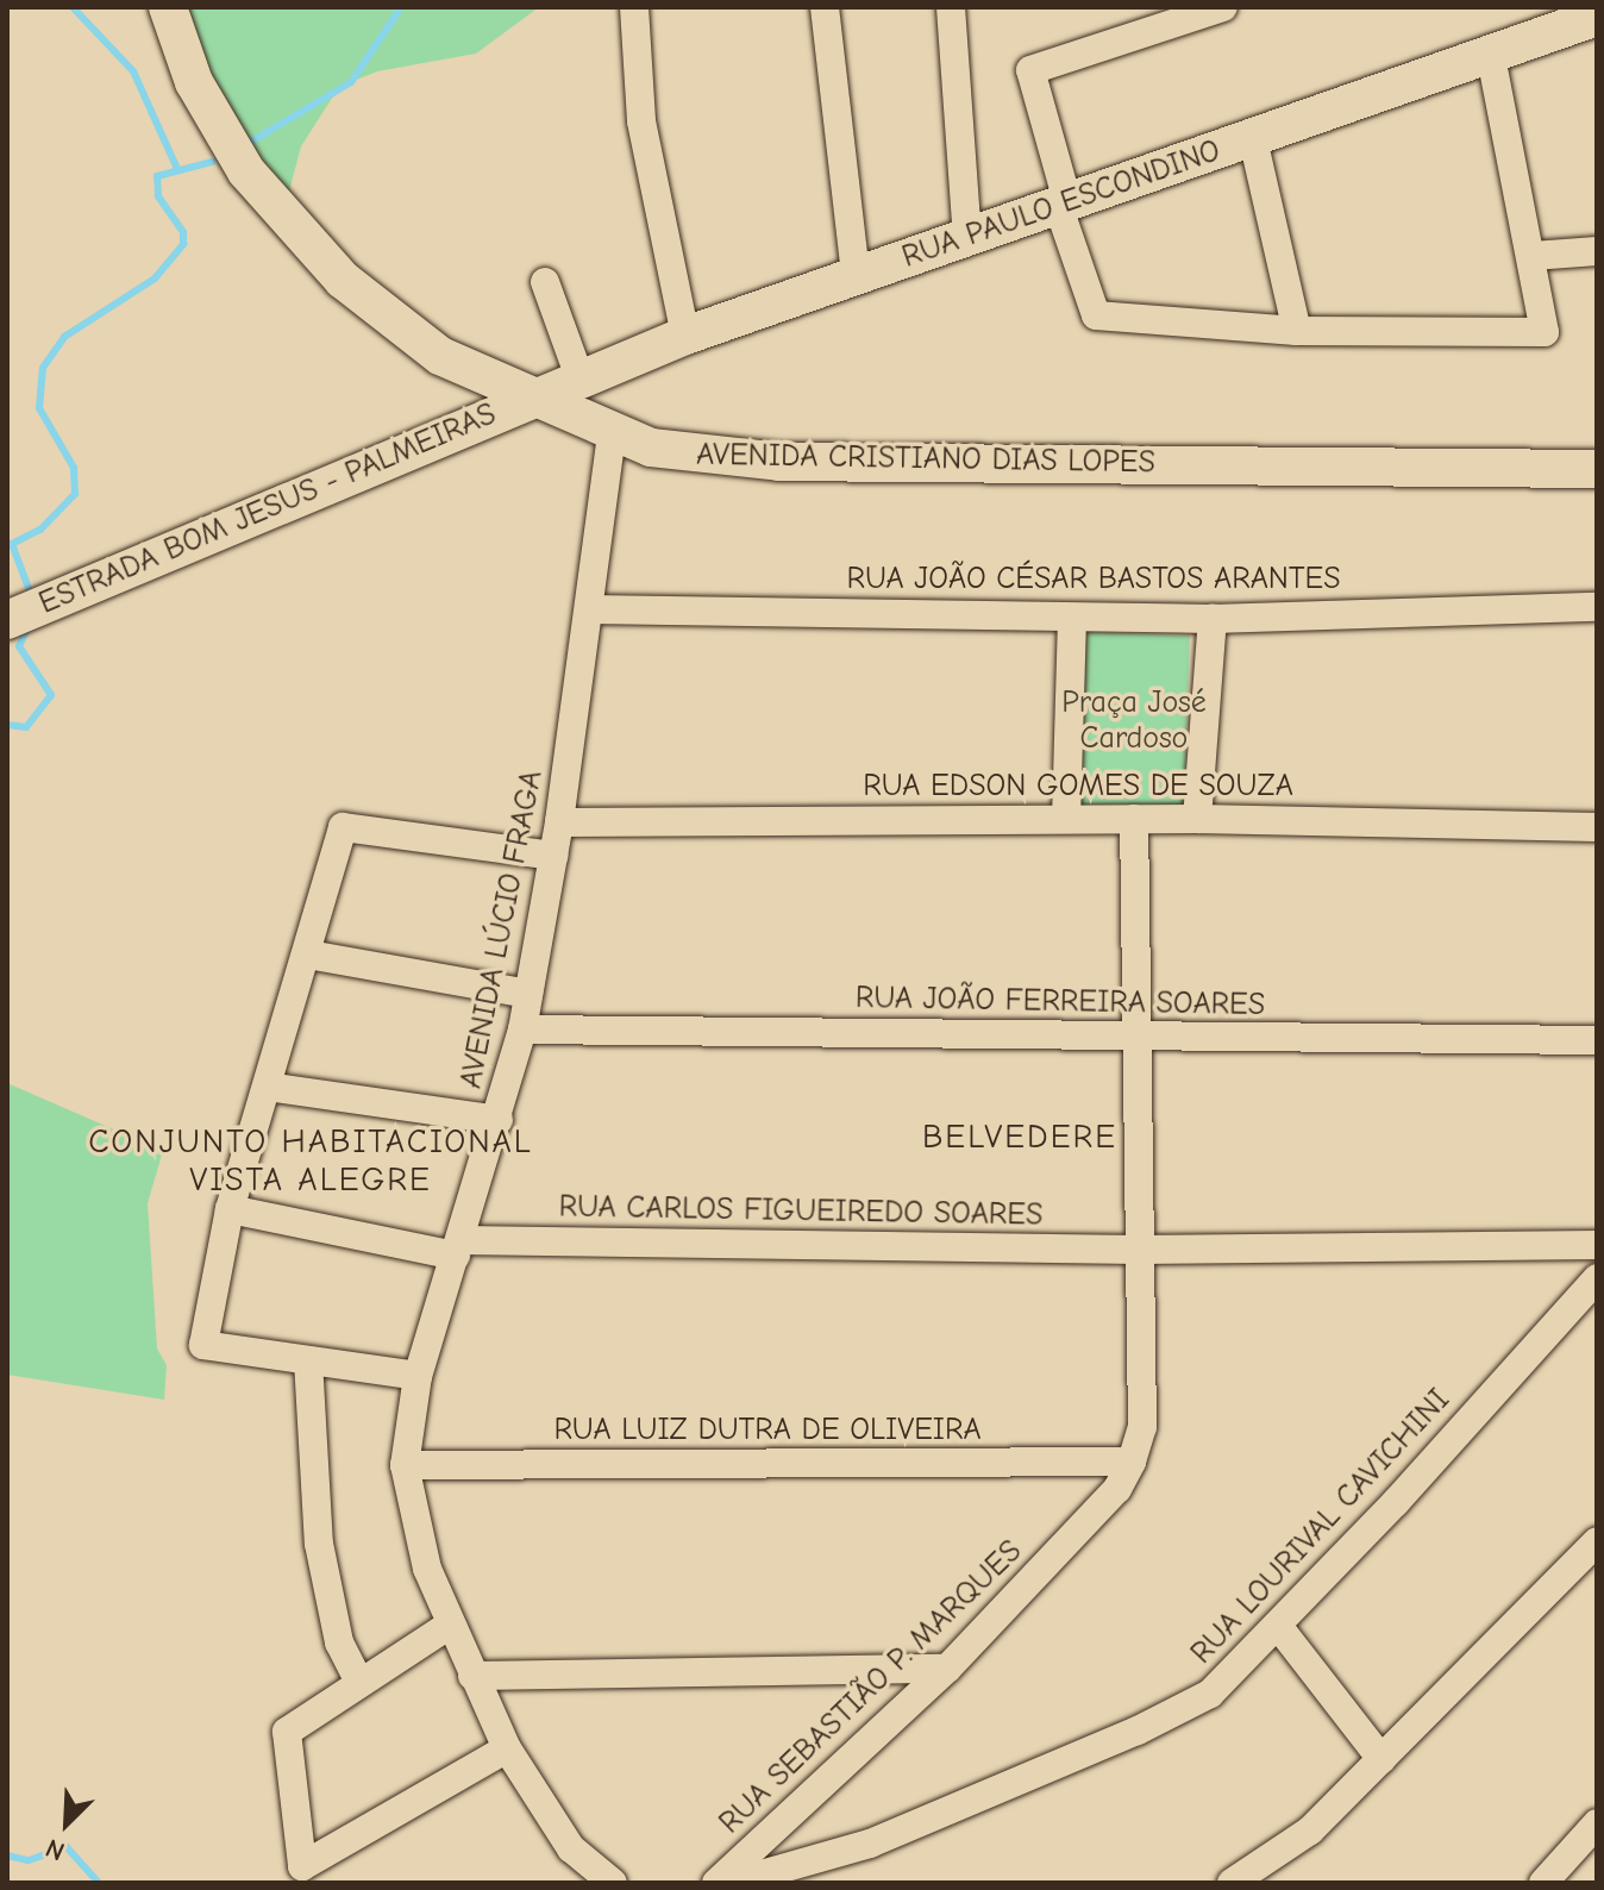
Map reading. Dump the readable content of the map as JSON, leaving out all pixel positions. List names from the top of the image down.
{
  "streets": {
    "main road": ["RUA PAULO ESCONDINO", "AVENIDA CRISTIANO DIAS LOPES", "ESTRADA BOM JESUS - PALMEIRAS"],
    "street": [
      "RUA JOÃO CÉSAR BASTOS ARANTES",
      "RUA EDSON GOMES DE SOUZA",
      "AVENIDA LÚCIO FRAGA",
      "RUA JOÃO FERREIRA SOARES",
      "RUA CARLOS FIGUEIREDO SOARES",
      "RUA LUIZ DUTRA DE OLIVEIRA",
      "RUA LOURIVAL CAVICHINI",
      "RUA SEBASTIÃO P. MARQUES"
    ]
  },
  "crossings": [
    ["RUA PAULO ESCONDINO", "AVENIDA CRISTIANO DIAS LOPES"],
    ["RUA PAULO ESCONDINO", "ESTRADA BOM JESUS - PALMEIRAS"],
    ["AVENIDA CRISTIANO DIAS LOPES", "ESTRADA BOM JESUS - PALMEIRAS"],
    ["AVENIDA CRISTIANO DIAS LOPES", "AVENIDA LÚCIO FRAGA"],
    ["RUA JOÃO CÉSAR BASTOS ARANTES", "AVENIDA LÚCIO FRAGA"],
    ["RUA EDSON GOMES DE SOUZA", "AVENIDA LÚCIO FRAGA"],
    ["RUA EDSON GOMES DE SOUZA", "RUA SEBASTIÃO P. MARQUES"],
    ["AVENIDA LÚCIO FRAGA", "RUA JOÃO FERREIRA SOARES"],
    ["AVENIDA LÚCIO FRAGA", "RUA CARLOS FIGUEIREDO SOARES"],
    ["AVENIDA LÚCIO FRAGA", "RUA LUIZ DUTRA DE OLIVEIRA"],
    ["RUA JOÃO FERREIRA SOARES", "RUA SEBASTIÃO P. MARQUES"],
    ["RUA CARLOS FIGUEIREDO SOARES", "RUA SEBASTIÃO P. MARQUES"],
    ["RUA LUIZ DUTRA DE OLIVEIRA", "RUA SEBASTIÃO P. MARQUES"]
  ],
  "districts": ["BELVEDERE", "CONJUNTO HABITACIONAL VISTA ALEGRE"],
  "parks": ["Praça José Cardoso"],
  "north": "bottom left"
}
